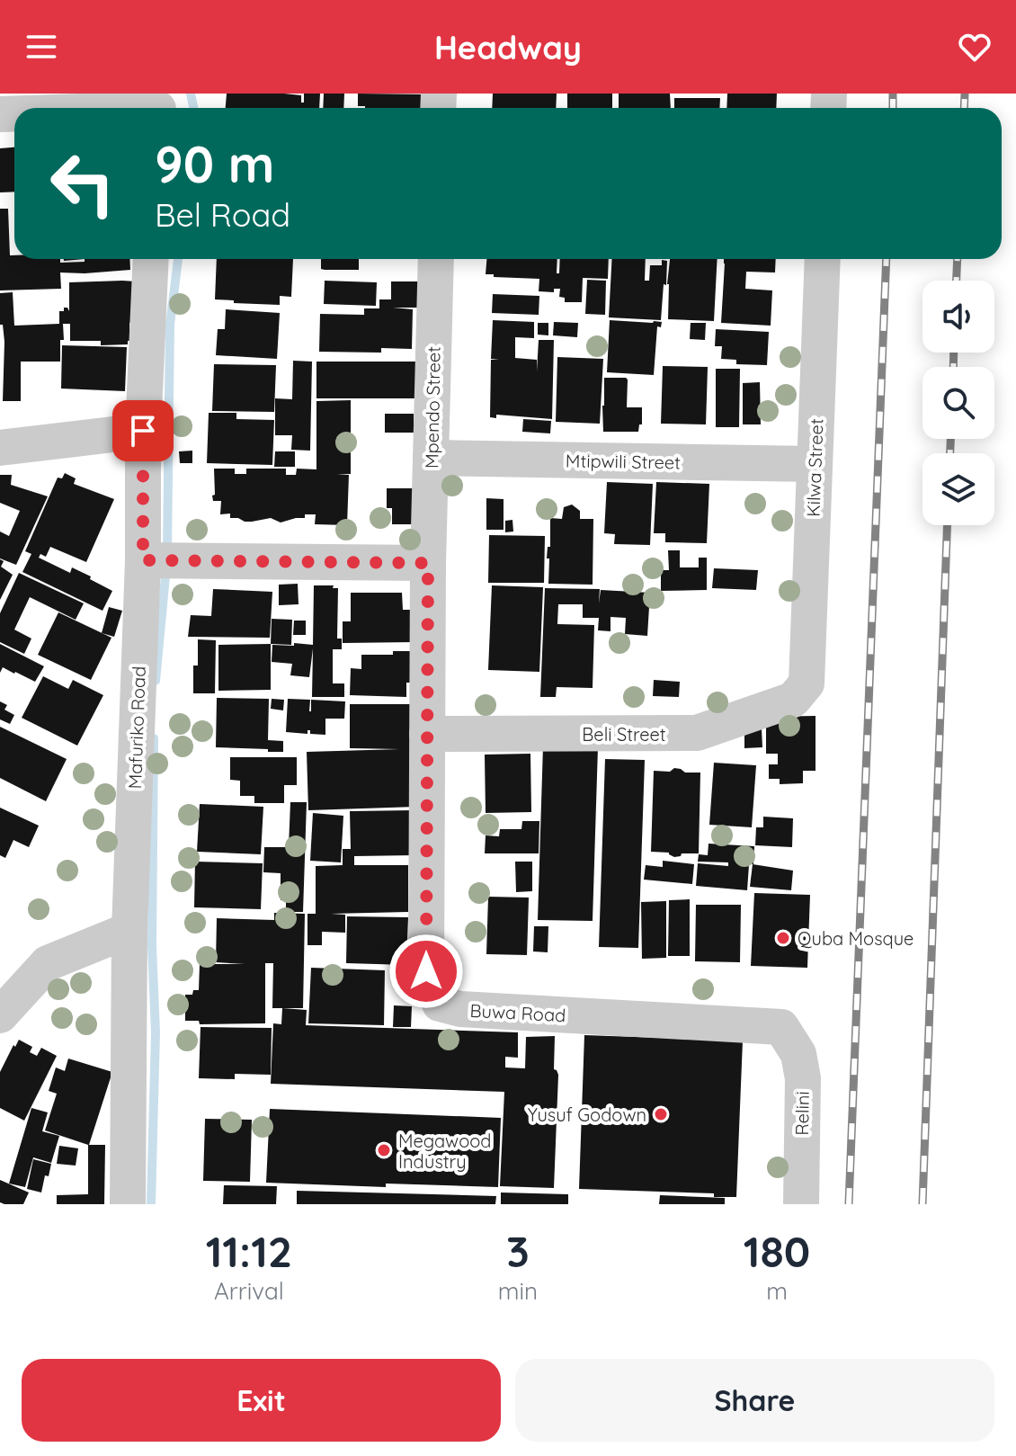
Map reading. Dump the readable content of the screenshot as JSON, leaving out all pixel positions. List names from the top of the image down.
{
  "streets": {
    "street": [
      "Mpendo Street",
      "Mtipwili Street",
      "Kilwa Street",
      "Mafuriko Road",
      "Beli Street",
      "Buwa Road",
      "Relini"
    ]
  },
  "crossings": [
    ["Mpendo Street", "Mtipwili Street"],
    ["Mpendo Street", "Buwa Road"],
    ["Mtipwili Street", "Kilwa Street"],
    ["Kilwa Street", "Beli Street"],
    ["Beli Street", "Buwa Road"],
    ["Buwa Road", "Relini"]
  ],
  "places": ["Quba Mosque", "Yusuf Godown", "Megawood Industry"],
  "page": {
    "header": "Headway",
    "turn": ["90 m", "Bel Road"],
    "eta": [
      "11:12",
      "Arrival",
      "3",
      "min",
      "180",
      "m"
    ],
    "buttons": ["Exit", "Share"]
  }
}
